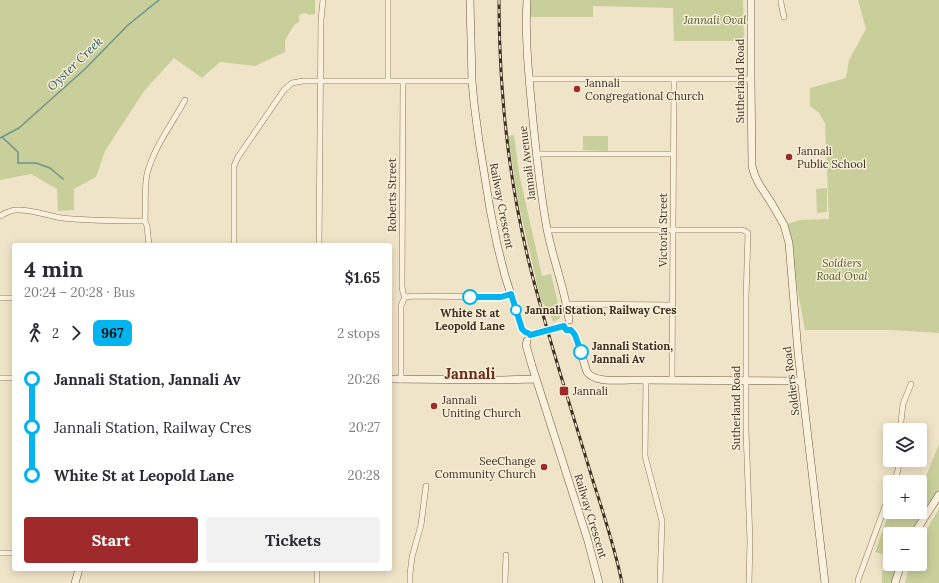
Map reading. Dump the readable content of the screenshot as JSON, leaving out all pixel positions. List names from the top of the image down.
{
  "streets": {
    "street": [
      "Sutherland Road",
      "Jannali Avenue",
      "Roberts Street",
      "Railway Crescent",
      "Victoria Street",
      "Soldiers Road"
    ]
  },
  "crossings": [
    ["Sutherland Road", "Victoria Street"],
    ["Sutherland Road", "Soldiers Road"]
  ],
  "districts": ["Jannali"],
  "water": ["Oyster Creek"],
  "parks": ["Jannali Oval", "Soldiers Road Oval"],
  "places": {
    "other": [
      "Jannali Congregational Church",
      "Jannali Public School",
      "White St at Leopold Lane",
      "Jannali Station, Railway Cres",
      "Jannali Station, Jannali Av",
      "Jannali Uniting Church",
      "SeeChange Community Church"
    ],
    "transit": ["Jannali"]
  },
  "lines": ["bus line 967"],
  "page": {
    "heading": ["4 min", "20:24 – 20:28 · Bus", "$1.65"],
    "legs": ["2", "967", "2 stops"],
    "list": [
      {
        "name": "Jannali Station, Jannali Av",
        "value": "20:26"
      },
      {
        "name": "Jannali Station, Railway Cres",
        "value": "20:27"
      },
      {
        "name": "White St at Leopold Lane",
        "value": "20:28"
      }
    ],
    "map_buttons": ["+", "−"],
    "buttons": ["Start", "Tickets"]
  }
}
